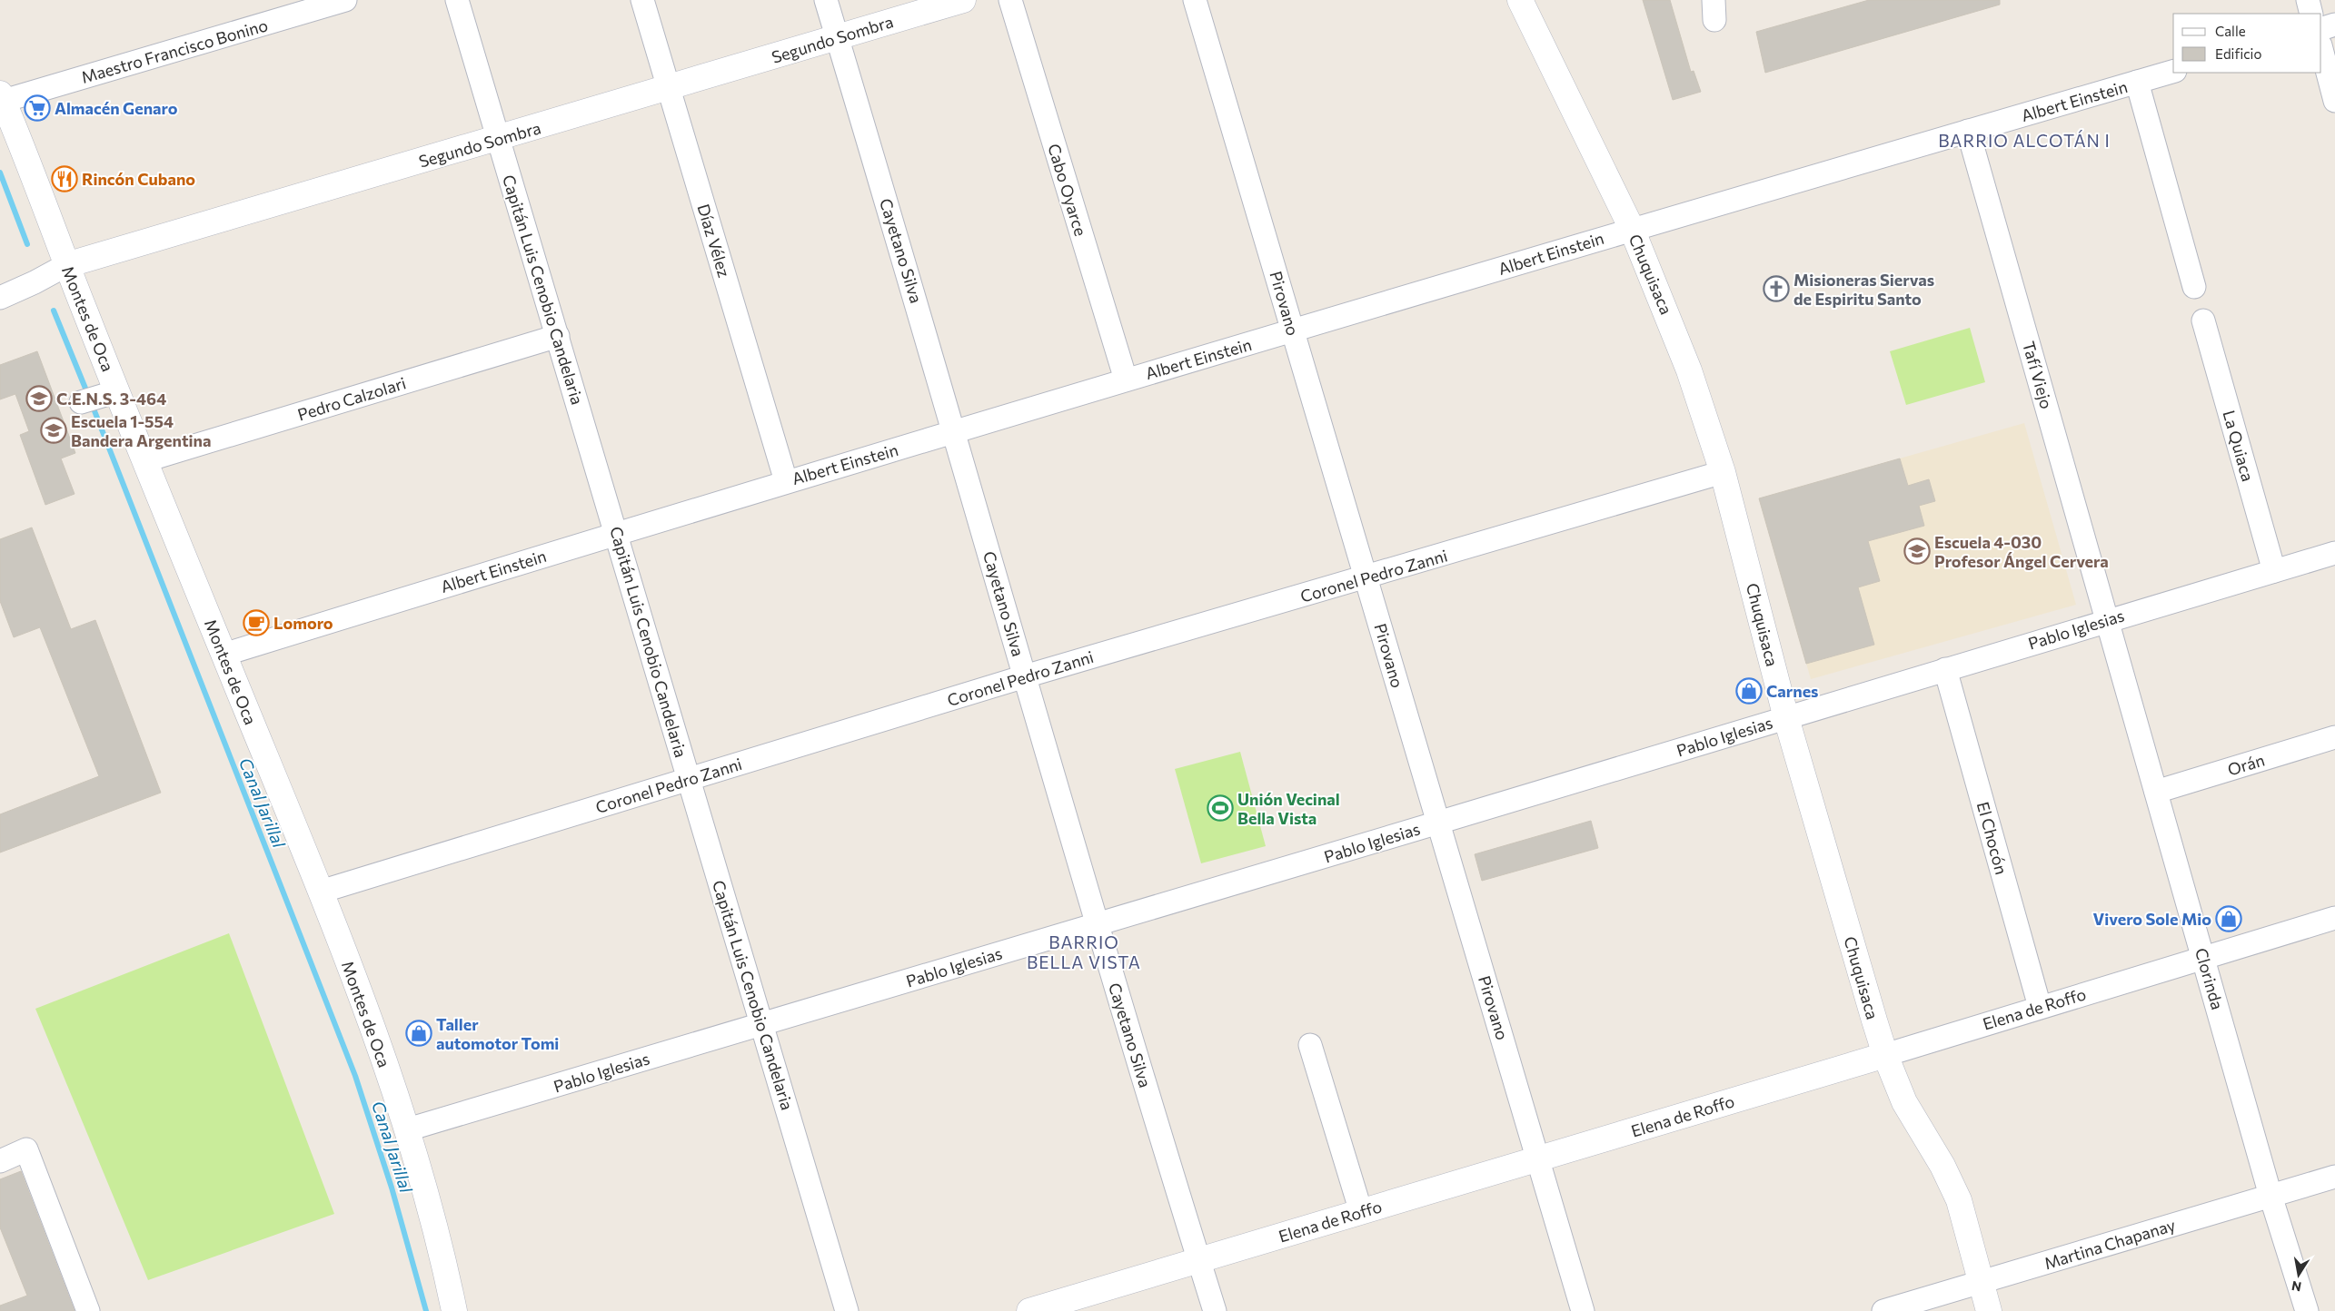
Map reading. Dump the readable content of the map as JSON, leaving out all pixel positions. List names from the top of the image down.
{
  "streets": {
    "street": [
      "Segundo Sombra",
      "Maestro Francisco Bonino",
      "Albert Einstein",
      "Cabo Oyarce",
      "Díaz Vélez",
      "Cayetano Silva",
      "Chuquisaca",
      "Capitán Luis Cenobio Candelaria",
      "Pirovano",
      "Montes de Oca",
      "Tafí Viejo",
      "Pedro Calzolari",
      "La Quiaca",
      "Coronel Pedro Zanni",
      "Pablo Iglesias",
      "Orán",
      "El Chocón",
      "Clorinda",
      "Elena de Roffo",
      "Martina Chapanay"
    ]
  },
  "crossings": [
    ["Segundo Sombra", "Díaz Vélez"],
    ["Segundo Sombra", "Cayetano Silva"],
    ["Segundo Sombra", "Capitán Luis Cenobio Candelaria"],
    ["Segundo Sombra", "Montes de Oca"],
    ["Maestro Francisco Bonino", "Montes de Oca"],
    ["Albert Einstein", "Cabo Oyarce"],
    ["Albert Einstein", "Díaz Vélez"],
    ["Albert Einstein", "Cayetano Silva"],
    ["Albert Einstein", "Chuquisaca"],
    ["Albert Einstein", "Capitán Luis Cenobio Candelaria"],
    ["Albert Einstein", "Pirovano"],
    ["Albert Einstein", "Montes de Oca"],
    ["Albert Einstein", "Tafí Viejo"],
    ["Cayetano Silva", "Coronel Pedro Zanni"],
    ["Cayetano Silva", "Pablo Iglesias"],
    ["Cayetano Silva", "Elena de Roffo"],
    ["Chuquisaca", "Coronel Pedro Zanni"],
    ["Chuquisaca", "Pablo Iglesias"],
    ["Chuquisaca", "Elena de Roffo"],
    ["Chuquisaca", "Martina Chapanay"],
    ["Capitán Luis Cenobio Candelaria", "Pedro Calzolari"],
    ["Capitán Luis Cenobio Candelaria", "Coronel Pedro Zanni"],
    ["Capitán Luis Cenobio Candelaria", "Pablo Iglesias"],
    ["Pirovano", "Coronel Pedro Zanni"],
    ["Pirovano", "Pablo Iglesias"],
    ["Pirovano", "Elena de Roffo"],
    ["Montes de Oca", "Pedro Calzolari"],
    ["Montes de Oca", "Coronel Pedro Zanni"],
    ["Montes de Oca", "Pablo Iglesias"],
    ["Tafí Viejo", "Pablo Iglesias"],
    ["Tafí Viejo", "Clorinda"],
    ["La Quiaca", "Pablo Iglesias"],
    ["Pablo Iglesias", "El Chocón"],
    ["Pablo Iglesias", "Clorinda"],
    ["Orán", "Clorinda"],
    ["El Chocón", "Elena de Roffo"],
    ["Clorinda", "Elena de Roffo"],
    ["Clorinda", "Martina Chapanay"]
  ],
  "districts": ["BARRIO ALCOTÁN I", "BARRIO BELLA VISTA"],
  "water": ["Canal Jarillal"],
  "places": {
    "supermarket": ["Almacén Genaro"],
    "restaurant": ["Rincón Cubano"],
    "church": ["Misioneras Siervas de Espiritu Santo"],
    "school or university": ["C.E.N.S. 3-464", "Escuela 1-554 Bandera Argentina", "Escuela 4-030 Profesor Ángel Cervera"],
    "cafe": ["Lomoro"],
    "shop": ["Carnes", "Vivero Sole Mio", "Taller automotor Tomi"],
    "sports": ["Unión Vecinal Bella Vista"]
  },
  "legend": ["Calle", "Edificio"],
  "north": "bottom"
}
